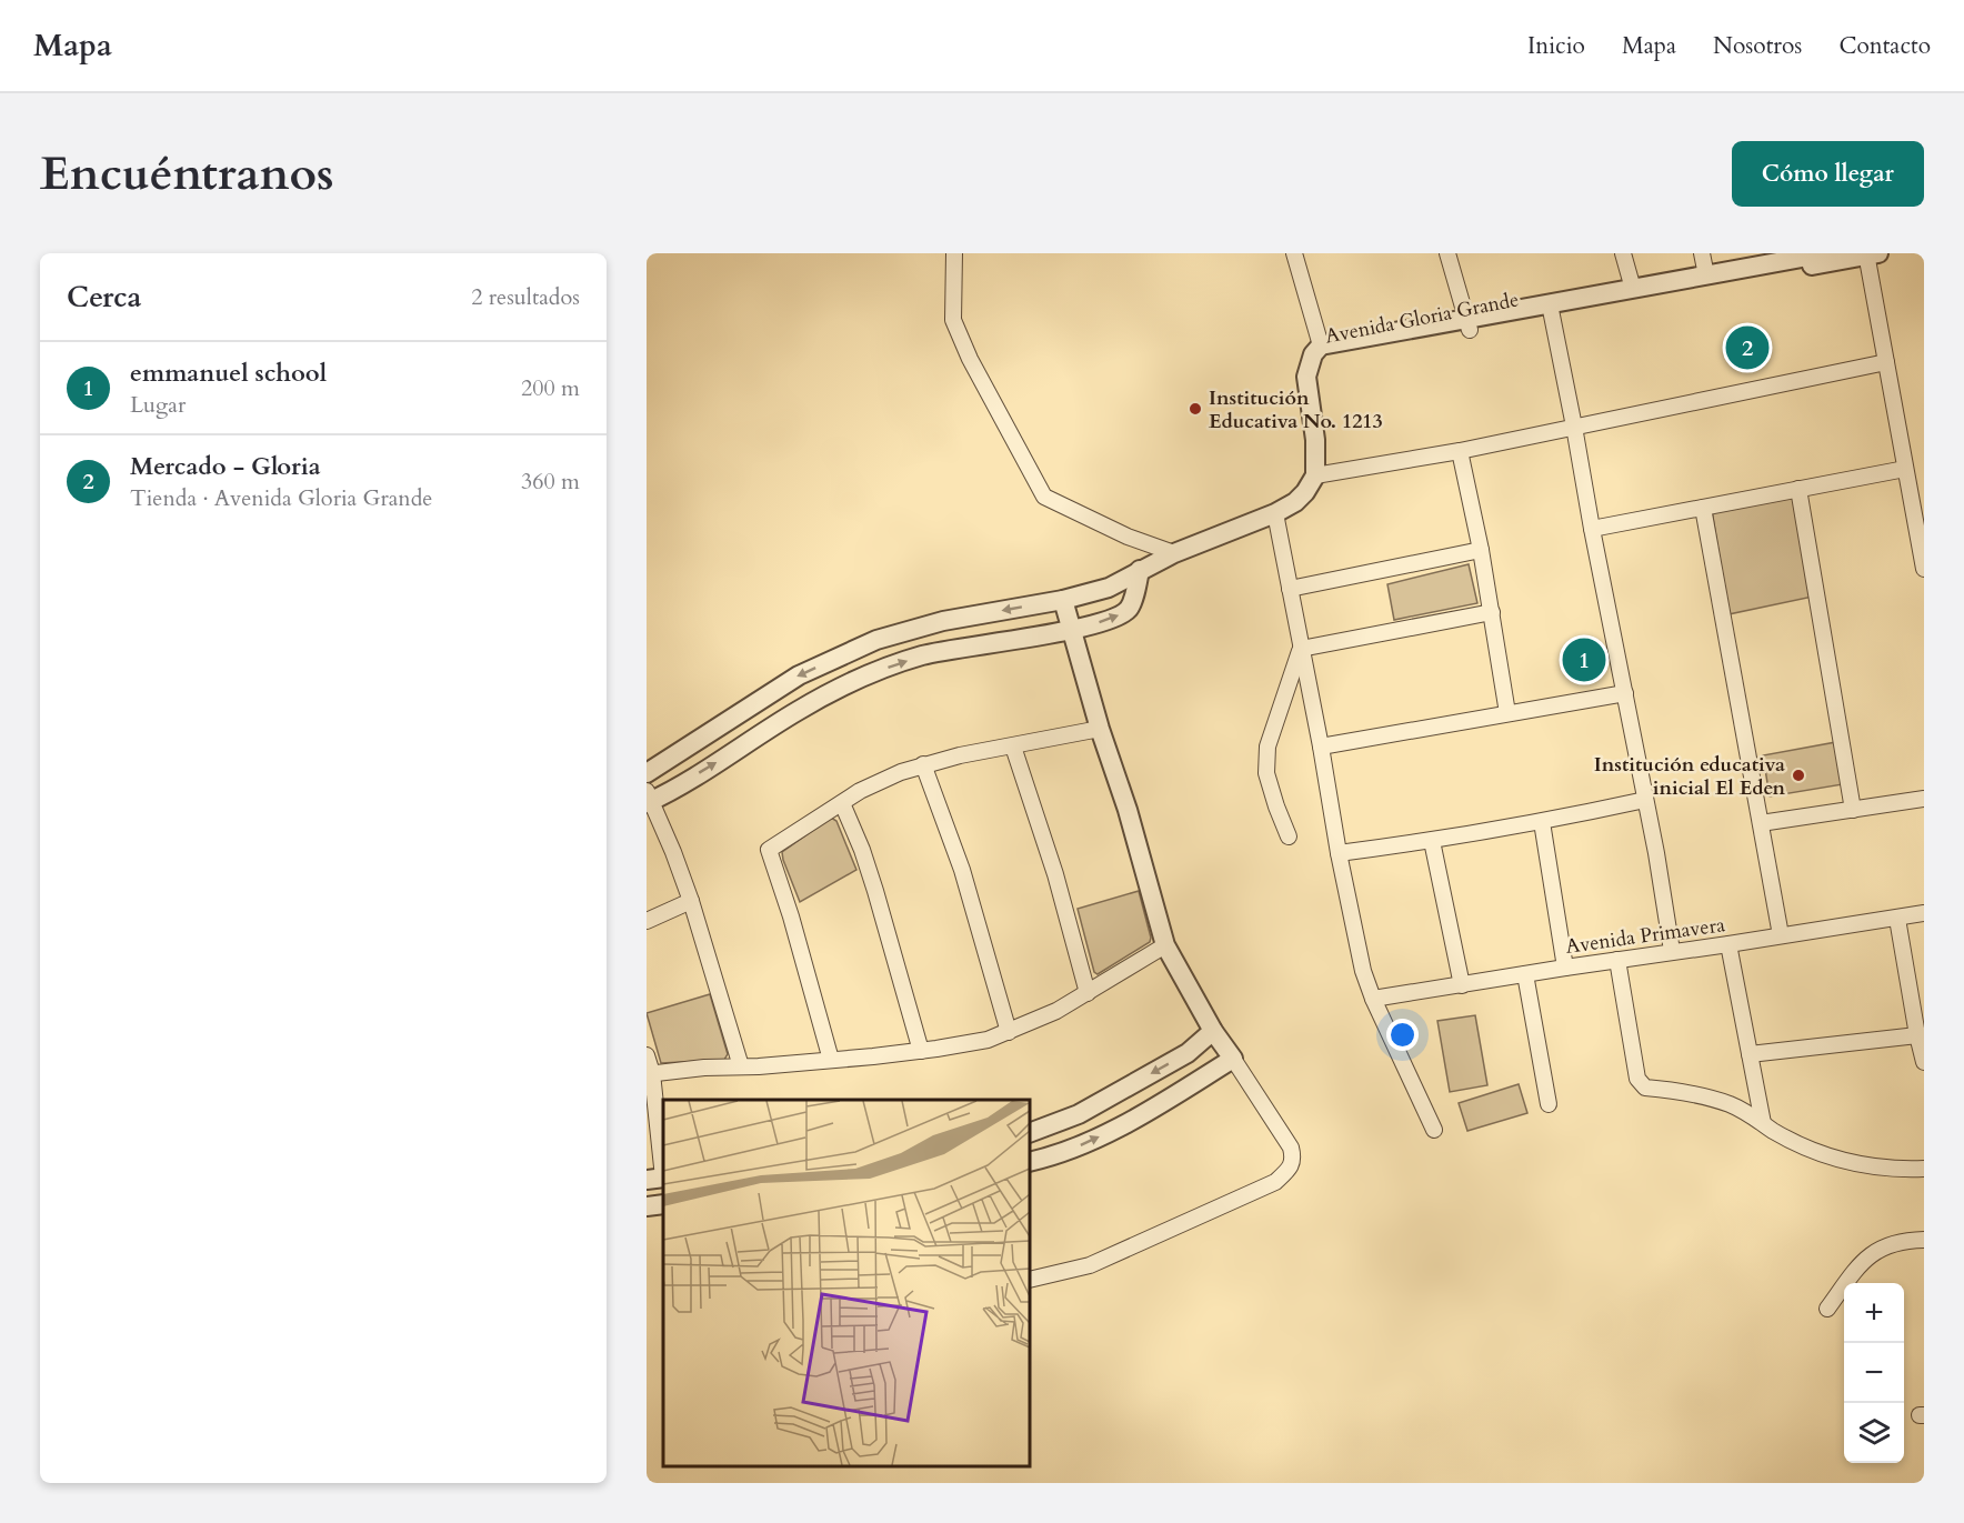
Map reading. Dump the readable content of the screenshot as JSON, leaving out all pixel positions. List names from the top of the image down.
{
  "streets": {
    "street": ["Avenida Gloria Grande", "Avenida Primavera"]
  },
  "places": ["Institución Educativa No. 1213", "Institución educativa inicial El Eden"],
  "page": {
    "header": "Mapa",
    "nav": [
      "Inicio",
      "Mapa",
      "Nosotros",
      "Contacto"
    ],
    "buttons": "Cómo llegar",
    "title": "Encuéntranos",
    "heading": ["Cerca", "2 resultados"],
    "pins": ["2", "1"],
    "list": [
      {
        "mark": "1",
        "name": "emmanuel school",
        "note": "Lugar",
        "value": "200 m"
      },
      {
        "mark": "2",
        "name": "Mercado - Gloria",
        "note": "Tienda · Avenida Gloria Grande",
        "value": "360 m"
      }
    ],
    "map_buttons": ["+", "−"]
  }
}
